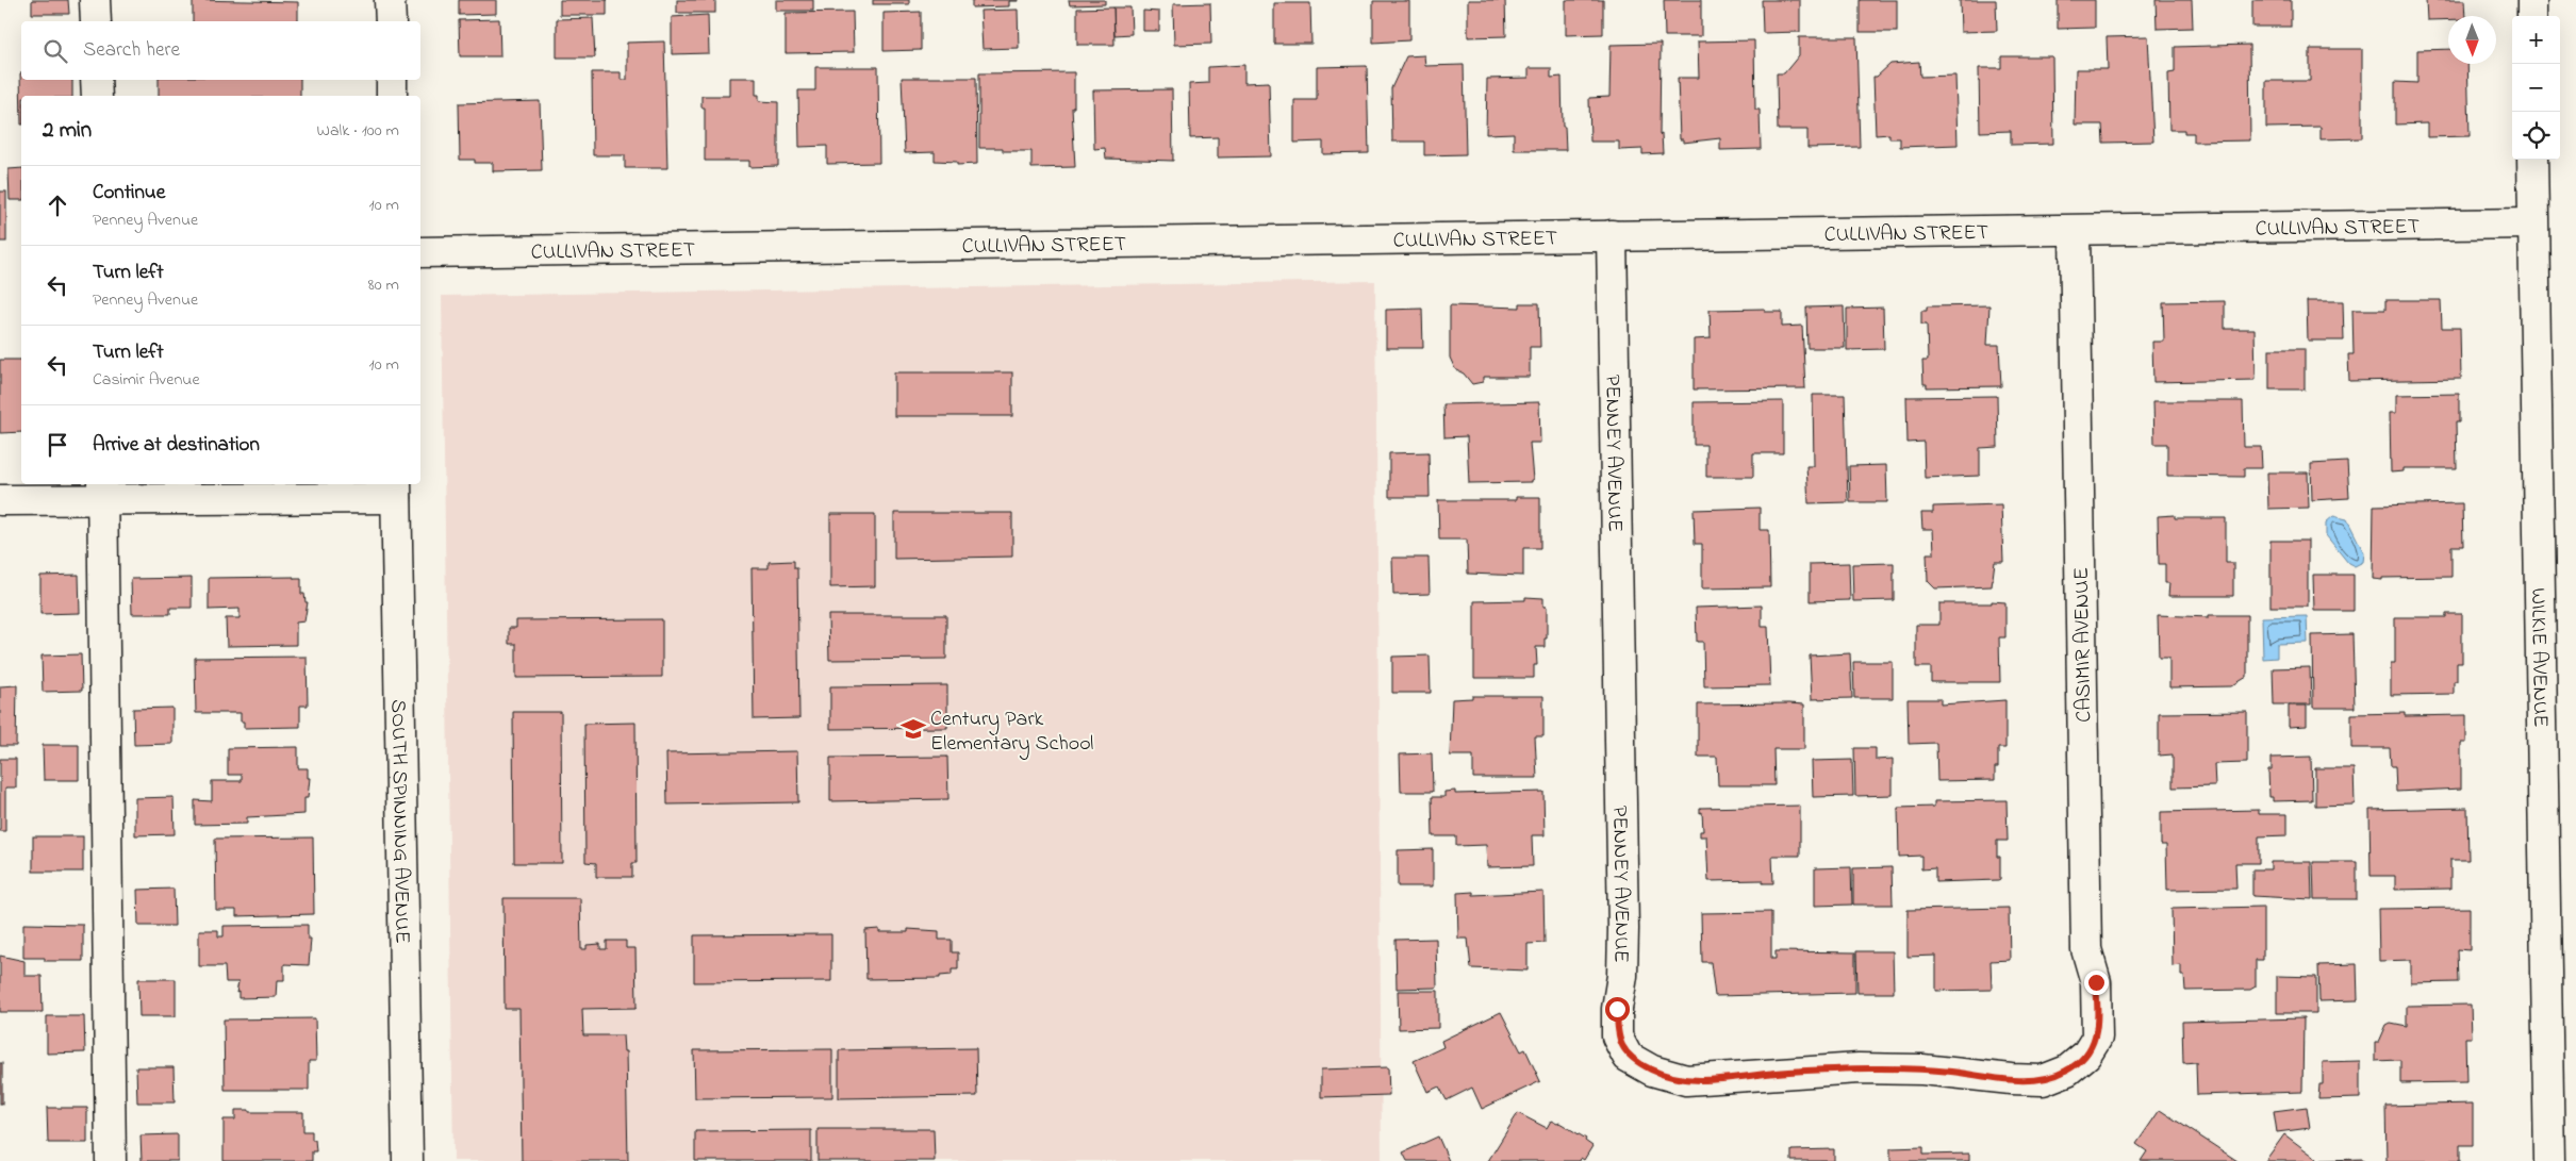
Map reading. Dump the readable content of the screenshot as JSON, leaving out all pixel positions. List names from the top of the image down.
{
  "streets": {
    "street": [
      "CULLIVAN STREET",
      "PENNEY AVENUE",
      "CASIMIR AVENUE",
      "WILKIE AVENUE",
      "SOUTH SPINNING AVENUE"
    ]
  },
  "crossings": [
    ["CULLIVAN STREET", "PENNEY AVENUE"],
    ["CULLIVAN STREET", "CASIMIR AVENUE"],
    ["CULLIVAN STREET", "WILKIE AVENUE"],
    ["PENNEY AVENUE", "CASIMIR AVENUE"]
  ],
  "places": {
    "school or university": ["Century Park Elementary School"]
  },
  "north": "bottom",
  "page": {
    "map_buttons": ["+", "−"],
    "search": "Search here",
    "heading": ["2 min", "Walk · 100 m"],
    "list": [
      ["Continue", "Penney Avenue", "10 m"],
      ["Turn left", "Penney Avenue", "80 m"],
      ["Turn left", "Casimir Avenue", "10 m"],
      "Arrive at destination"
    ]
  }
}
